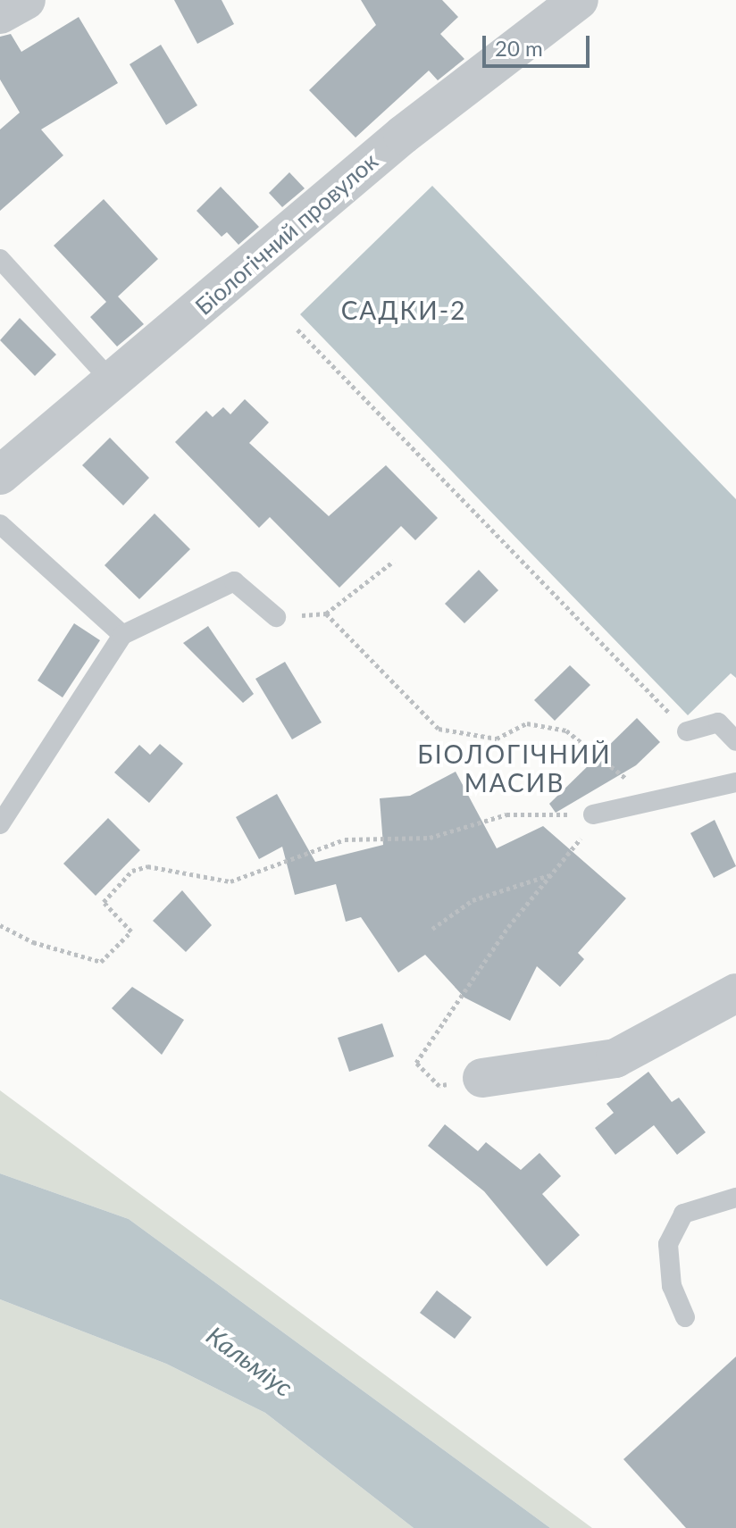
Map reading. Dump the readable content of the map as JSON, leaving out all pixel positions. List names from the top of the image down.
{
  "streets": {
    "street": ["Біологічний провулок"]
  },
  "districts": ["САДКИ-2", "БІОЛОГІЧНИЙ МАСИВ"],
  "water": ["Кальміус"],
  "scale_bar": "20 m"
}
